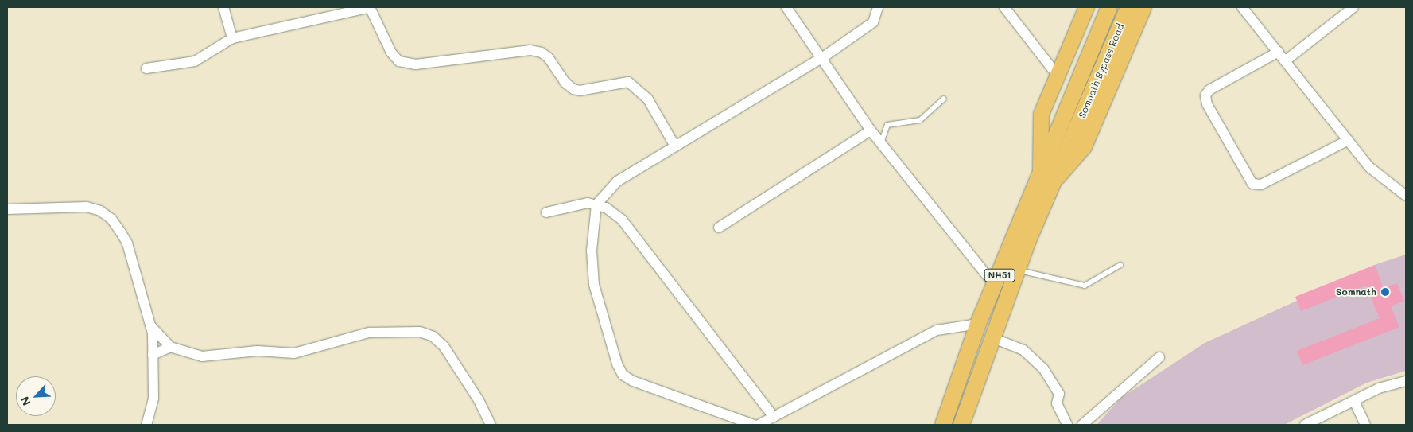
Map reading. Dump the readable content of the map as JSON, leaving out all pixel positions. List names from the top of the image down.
{
  "streets": {
    "highway": ["Somnath Bypass Road", "NH51"]
  },
  "crossings": [
    ["Somnath Bypass Road", "NH51"]
  ],
  "places": ["Somnath"],
  "north": "bottom left"
}
